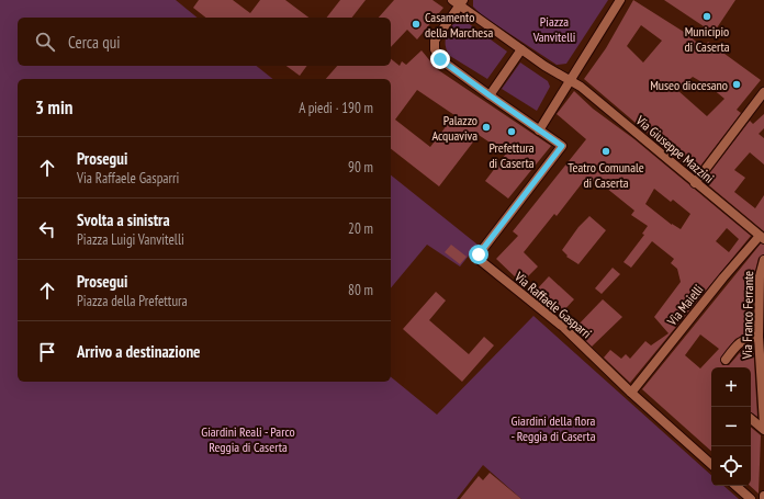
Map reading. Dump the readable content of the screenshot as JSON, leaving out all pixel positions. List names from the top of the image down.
{
  "streets": {
    "street": [
      "Via Giuseppe Mazzini",
      "Via Raffaele Gasparri",
      "Via Maielli",
      "Via Franco Ferrante"
    ]
  },
  "crossings": [
    ["Via Giuseppe Mazzini", "Via Maielli"],
    ["Via Raffaele Gasparri", "Via Maielli"]
  ],
  "parks": ["Piazza Vanvitelli", "Giardini della flora - Reggia di Caserta", "Giardini Reali - Parco Reggia di Caserta"],
  "places": [
    "Municipio di Caserta",
    "Casamento della Marchesa",
    "Museo diocesano",
    "Palazzo Acquaviva",
    "Prefettura di Caserta",
    "Teatro Comunale di Caserta"
  ],
  "page": {
    "search": "Cerca qui",
    "heading": ["3 min", "A piedi · 190 m"],
    "list": [
      ["Prosegui", "Via Raffaele Gasparri", "90 m"],
      ["Svolta a sinistra", "Piazza Luigi Vanvitelli", "20 m"],
      ["Prosegui", "Piazza della Prefettura", "80 m"],
      "Arrivo a destinazione"
    ],
    "map_buttons": ["+", "−"]
  }
}
